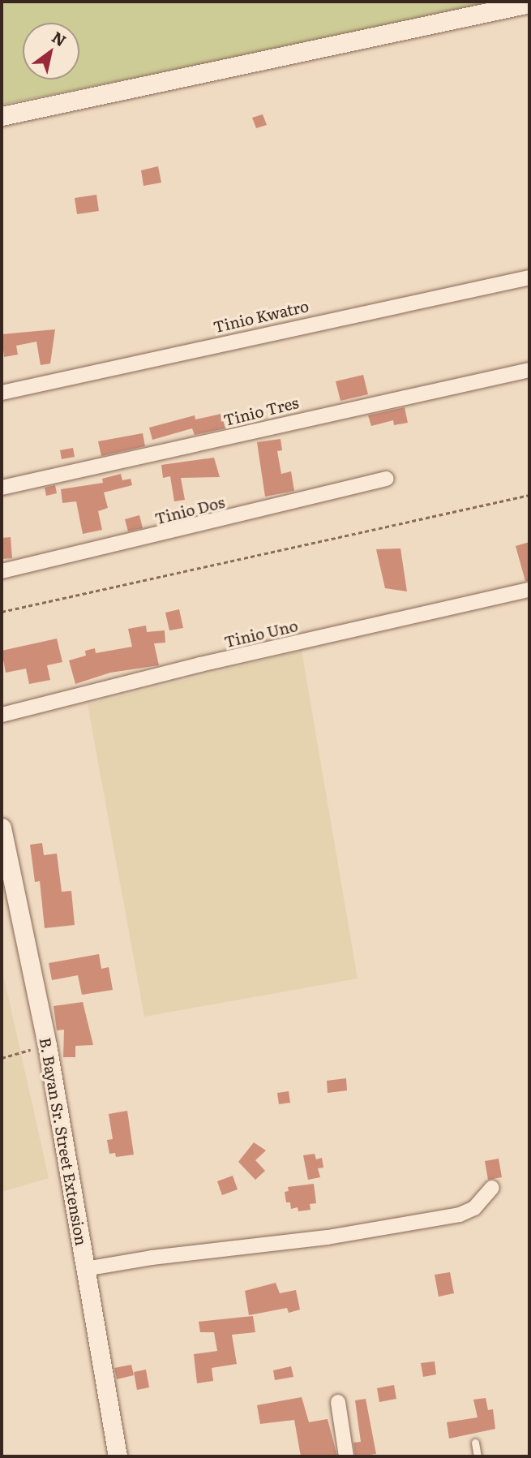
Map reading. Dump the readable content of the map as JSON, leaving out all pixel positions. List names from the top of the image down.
{
  "streets": {
    "street": [
      "Tinio Kwatro",
      "Tinio Tres",
      "Tinio Dos",
      "Tinio Uno",
      "B. Bayan Sr. Street Extension"
    ]
  },
  "north": "top right"
}
